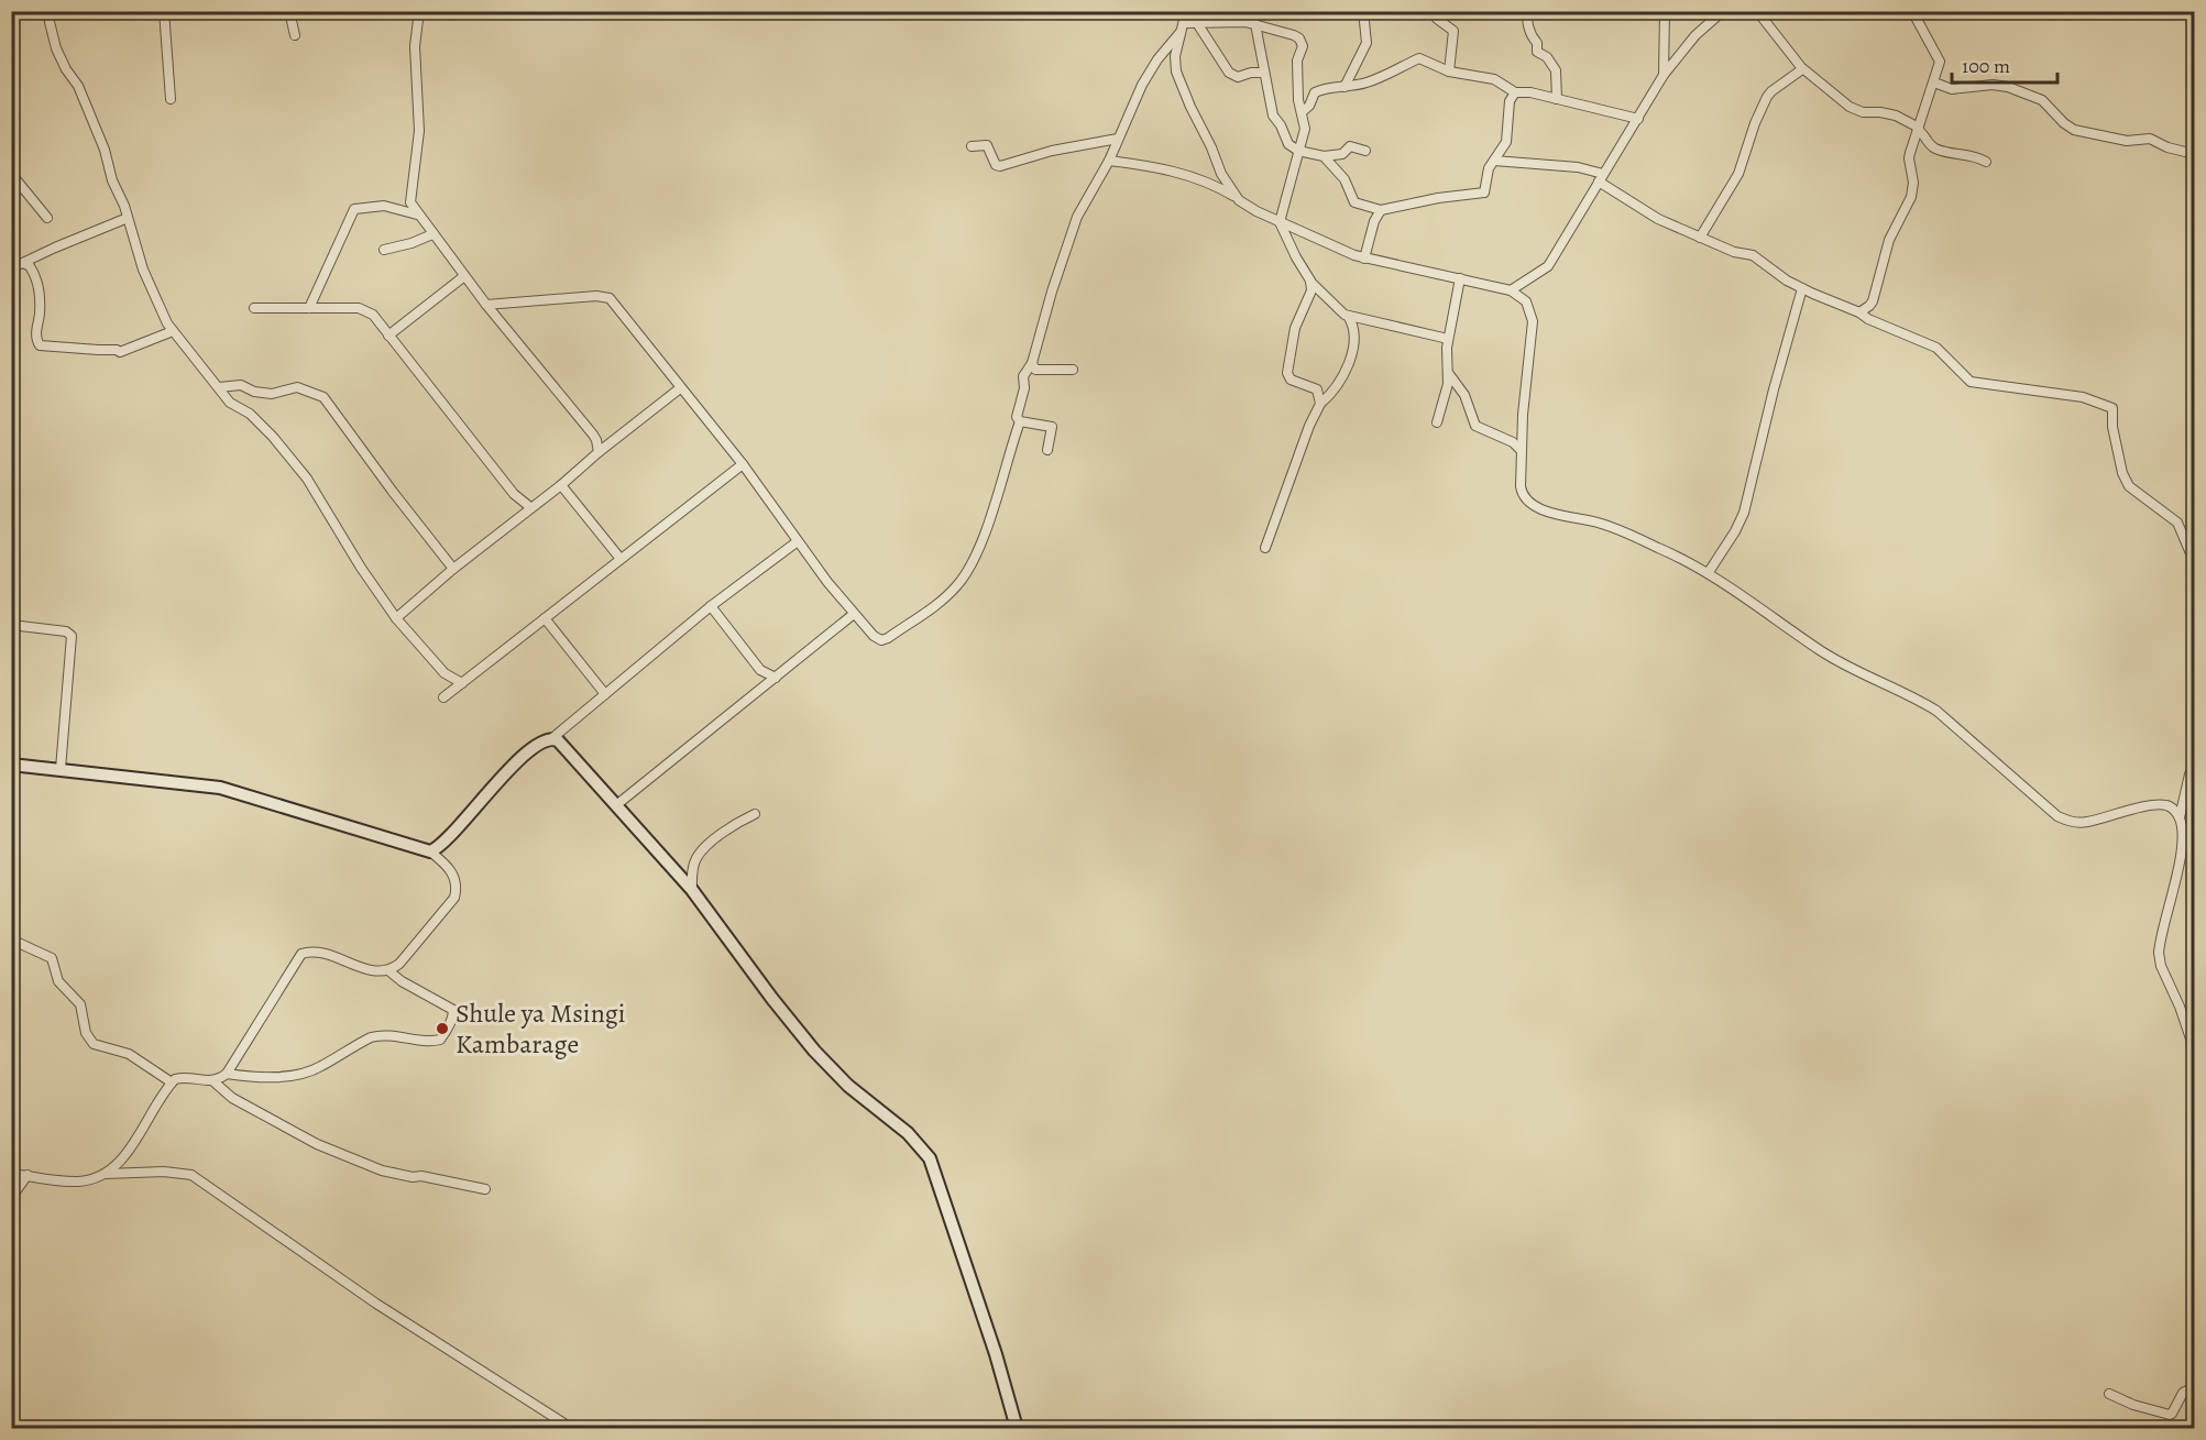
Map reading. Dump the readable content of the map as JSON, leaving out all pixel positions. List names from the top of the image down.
{
  "places": ["Shule ya Msingi Kambarage"],
  "scale_bar": "100 m"
}
